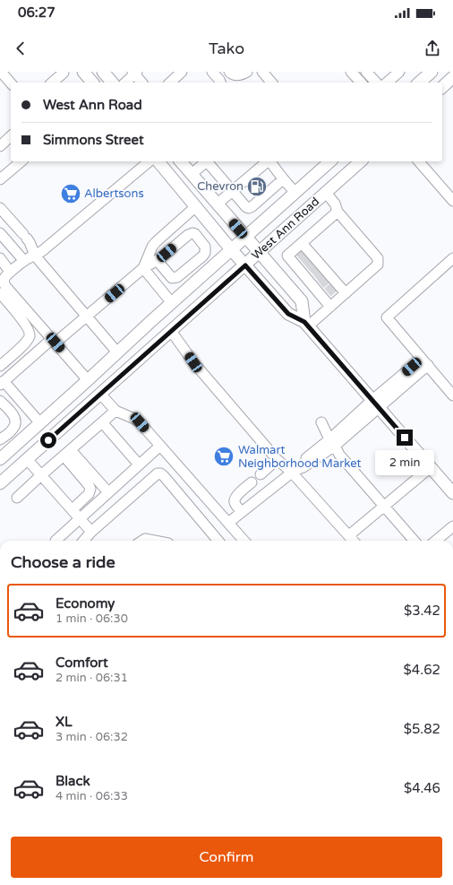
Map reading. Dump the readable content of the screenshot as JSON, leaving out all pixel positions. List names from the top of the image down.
{
  "streets": {
    "main road": ["West Ann Road"]
  },
  "places": {
    "fuel station": ["Chevron"],
    "supermarket": ["Albertsons", "Walmart Neighborhood Market"]
  },
  "page": {
    "status": "06:27",
    "header": "Tako",
    "banner": ["West Ann Road", "Simmons Street"],
    "bubble": "2 min",
    "heading": "Choose a ride",
    "list": [
      {
        "name": "Economy",
        "note": "1 min · 06:30",
        "value": "$3.42"
      },
      {
        "name": "Comfort",
        "note": "2 min · 06:31",
        "value": "$4.62"
      },
      {
        "name": "XL",
        "note": "3 min · 06:32",
        "value": "$5.82"
      },
      {
        "name": "Black",
        "note": "4 min · 06:33",
        "value": "$4.46"
      }
    ],
    "buttons": "Confirm"
  }
}
